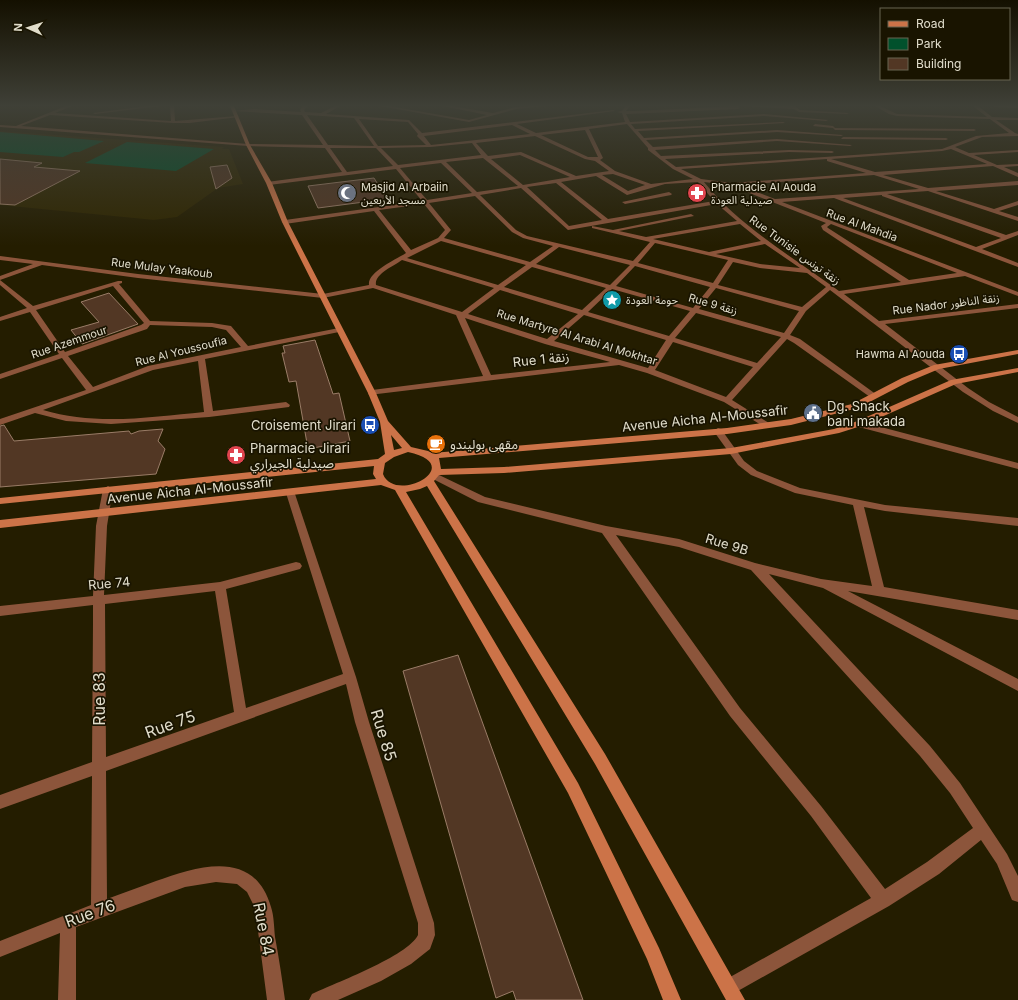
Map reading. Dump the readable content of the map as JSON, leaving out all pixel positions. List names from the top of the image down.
{
  "streets": {
    "main road": ["Avenue Aicha Al-Moussafir"],
    "street": [
      "Rue Al Mahdia",
      "Rue Tunisie زنقة تونس",
      "Rue Mulay Yaakoub",
      "Rue 9 زنقة",
      "Rue Nador زنقة الناظور",
      "Rue Martyre Al Arabi Al Mokhtar",
      "Rue Azemmour",
      "Rue Al Youssoufia",
      "Rue 1 زنقة",
      "Rue 9B",
      "Rue 74",
      "Rue 83",
      "Rue 75",
      "Rue 85",
      "Rue 76",
      "Rue 84"
    ]
  },
  "crossings": [
    ["Rue Al Mahdia", "Rue Tunisie زنقة تونس"],
    ["Rue Tunisie زنقة تونس", "Rue Nador زنقة الناظور"],
    ["Rue Tunisie زنقة تونس", "Avenue Aicha Al-Moussafir"],
    ["Rue Mulay Yaakoub", "Rue Martyre Al Arabi Al Mokhtar"],
    ["Rue 9 زنقة", "Avenue Aicha Al-Moussafir"],
    ["Rue Martyre Al Arabi Al Mokhtar", "Rue 1 زنقة"],
    ["Rue Martyre Al Arabi Al Mokhtar", "Avenue Aicha Al-Moussafir"],
    ["Avenue Aicha Al-Moussafir", "Rue 9B"],
    ["Avenue Aicha Al-Moussafir", "Rue 83"],
    ["Avenue Aicha Al-Moussafir", "Rue 85"],
    ["Rue 74", "Rue 83"],
    ["Rue 83", "Rue 75"],
    ["Rue 83", "Rue 76"],
    ["Rue 75", "Rue 85"],
    ["Rue 76", "Rue 84"]
  ],
  "places": {
    "mosque": ["Masjid Al Arbaiin مسجد الأربعين"],
    "pharmacy": ["Pharmacie Al Aouda صيدلية العودة", "Pharmacie Jirari صيدلية الجيراري"],
    "place": ["حومة العودة"],
    "bus stop": ["Hawma Al Aouda", "Croisement Jirari"],
    "public building": ["Dg. Snack bani makada"],
    "cafe": ["مقهى بوليندو"]
  },
  "legend": ["Road", "Park", "Building"],
  "north": "left"
}
